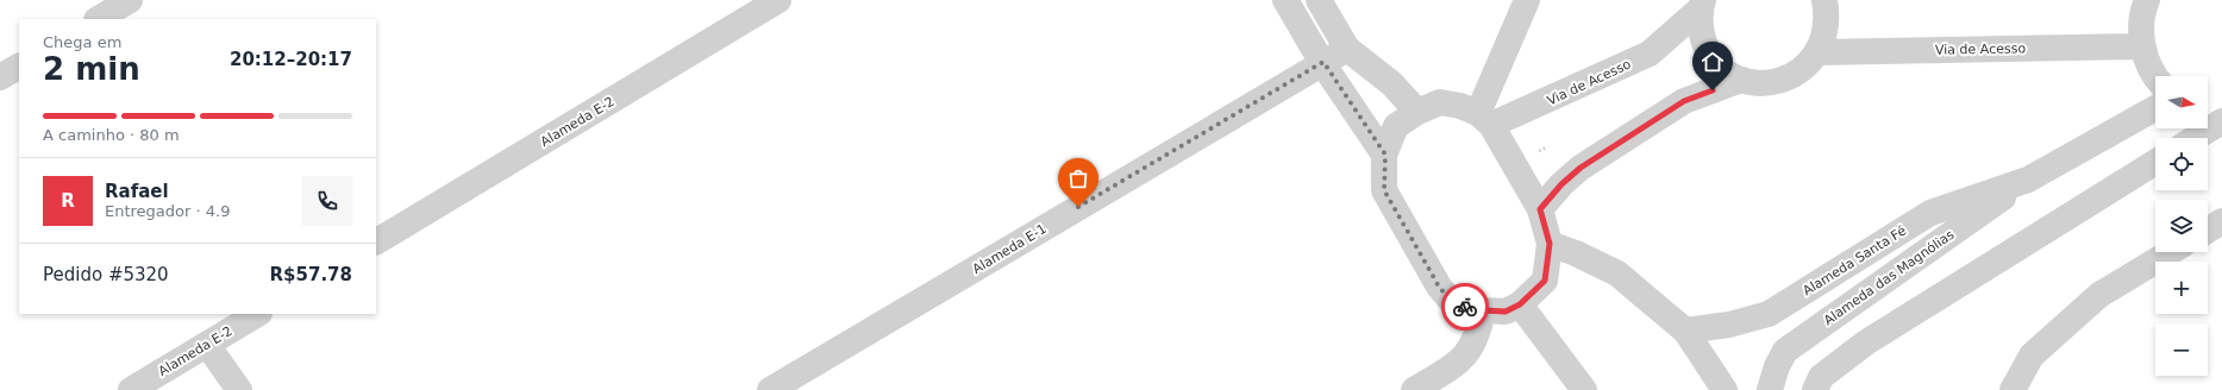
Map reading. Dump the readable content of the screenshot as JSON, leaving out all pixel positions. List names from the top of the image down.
{
  "streets": {
    "street": [
      "Via de Acesso",
      "Alameda E-2",
      "Alameda E-1",
      "Alameda Santa Fé",
      "Alameda das Magnólias"
    ]
  },
  "crossings": [
    ["Alameda Santa Fé", "Alameda das Magnólias"]
  ],
  "north": "right",
  "page": {
    "heading": ["2 min", "Chega em", "20:12–20:17"],
    "panel": [
      "Rafael",
      "Entregador · 4.9",
      "Pedido #5320",
      "R$57.78"
    ],
    "map_buttons": ["+", "−"],
    "bar": "A caminho · 80 m",
    "round": "R"
  }
}
